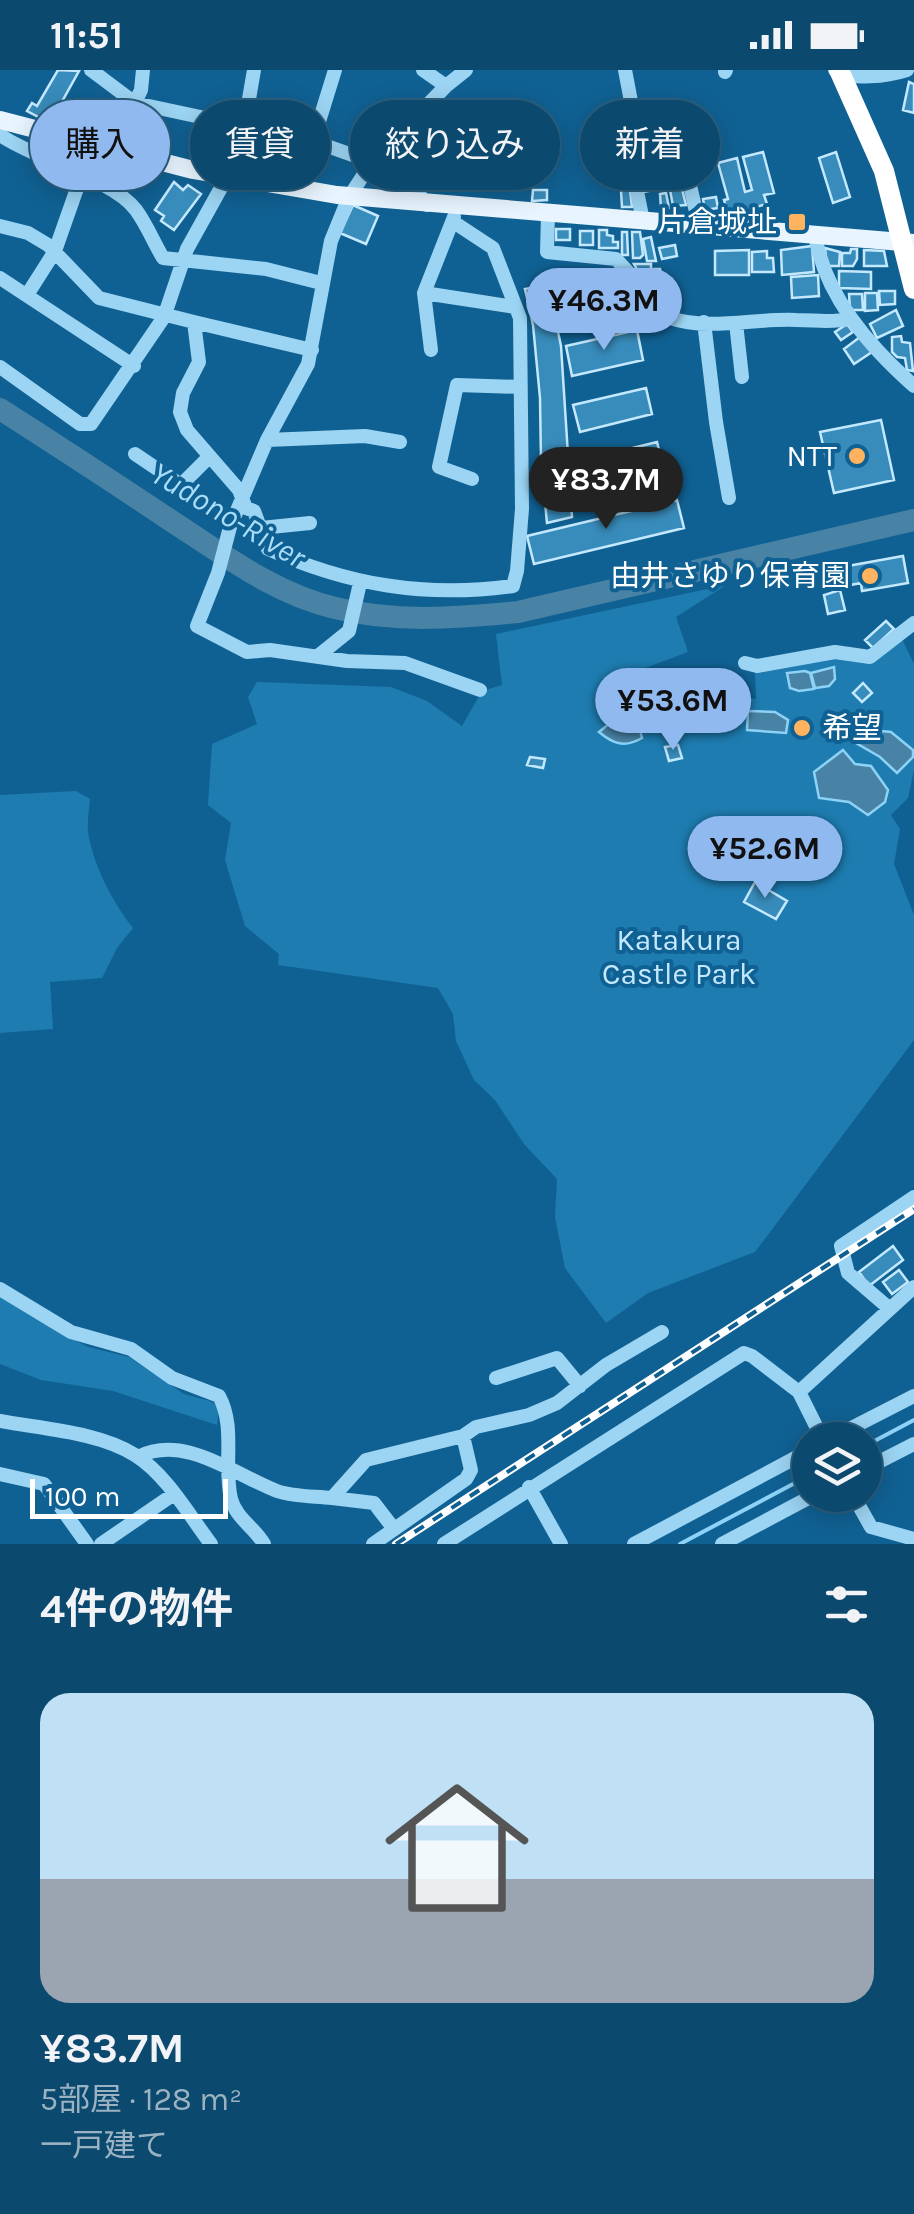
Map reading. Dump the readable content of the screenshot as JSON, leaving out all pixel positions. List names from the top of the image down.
{
  "water": ["Yudono-River"],
  "parks": ["Katakura Castle Park"],
  "places": {
    "transit": ["片倉城址"],
    "other": ["NTT", "由井さゆり保育園", "希望"]
  },
  "scale_bar": "100 m",
  "page": {
    "status": "11:51",
    "chip": [
      "購入",
      "賃貸",
      "絞り込み",
      "新着"
    ],
    "price": [
      "¥46.3M",
      "¥83.7M",
      "¥53.6M",
      "¥52.6M"
    ],
    "scale": "100 m",
    "heading": "4件の物件",
    "list": [
      {
        "name": "¥83.7M",
        "note": "5部屋 · 128 m² · 一戸建て"
      }
    ]
  }
}
